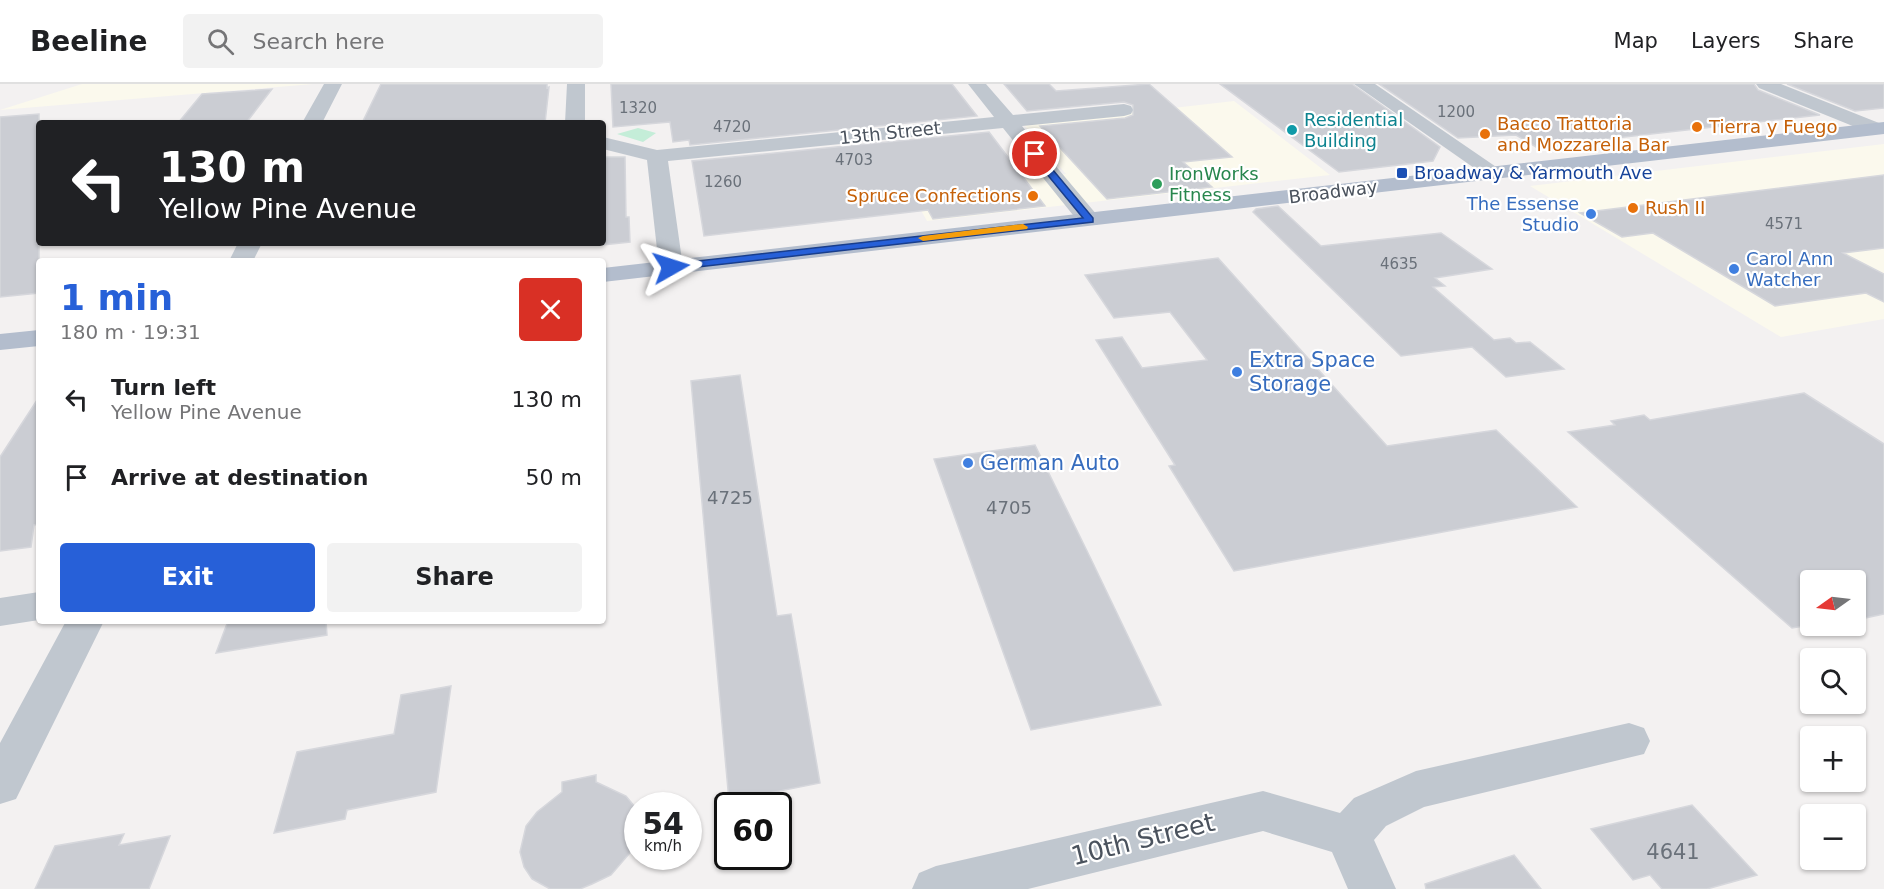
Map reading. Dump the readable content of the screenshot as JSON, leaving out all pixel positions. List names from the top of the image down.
{
  "streets": {
    "main road": ["Broadway"],
    "street": ["13th Street", "10th Street"]
  },
  "places": {
    "other": [
      "Tierra y Fuego",
      "Residential Building",
      "Bacco Trattoria and Mozzarella Bar",
      "IronWorks Fitness",
      "Spruce Confections",
      "Rush II",
      "The Essense Studio",
      "Carol Ann Watcher",
      "Extra Space Storage",
      "German Auto"
    ],
    "transit": ["Broadway & Yarmouth Ave"]
  },
  "house_numbers": [
    "1320",
    "1200",
    "4720",
    "4703",
    "1260",
    "4571",
    "4635",
    "4725",
    "4705",
    "4641"
  ],
  "north": "left",
  "page": {
    "header": "Beeline",
    "search": "Search here",
    "nav": ["Map", "Layers", "Share"],
    "turn": ["130 m", "Yellow Pine Avenue"],
    "heading": ["1 min", "180 m · 19:31"],
    "list": [
      {
        "name": "Turn left",
        "note": "Yellow Pine Avenue",
        "value": "130 m"
      },
      {
        "name": "Arrive at destination",
        "value": "50 m"
      }
    ],
    "buttons": ["Exit", "Share"],
    "map_buttons": ["+", "−"],
    "speed": "54 km/h",
    "limit": "60"
  }
}
